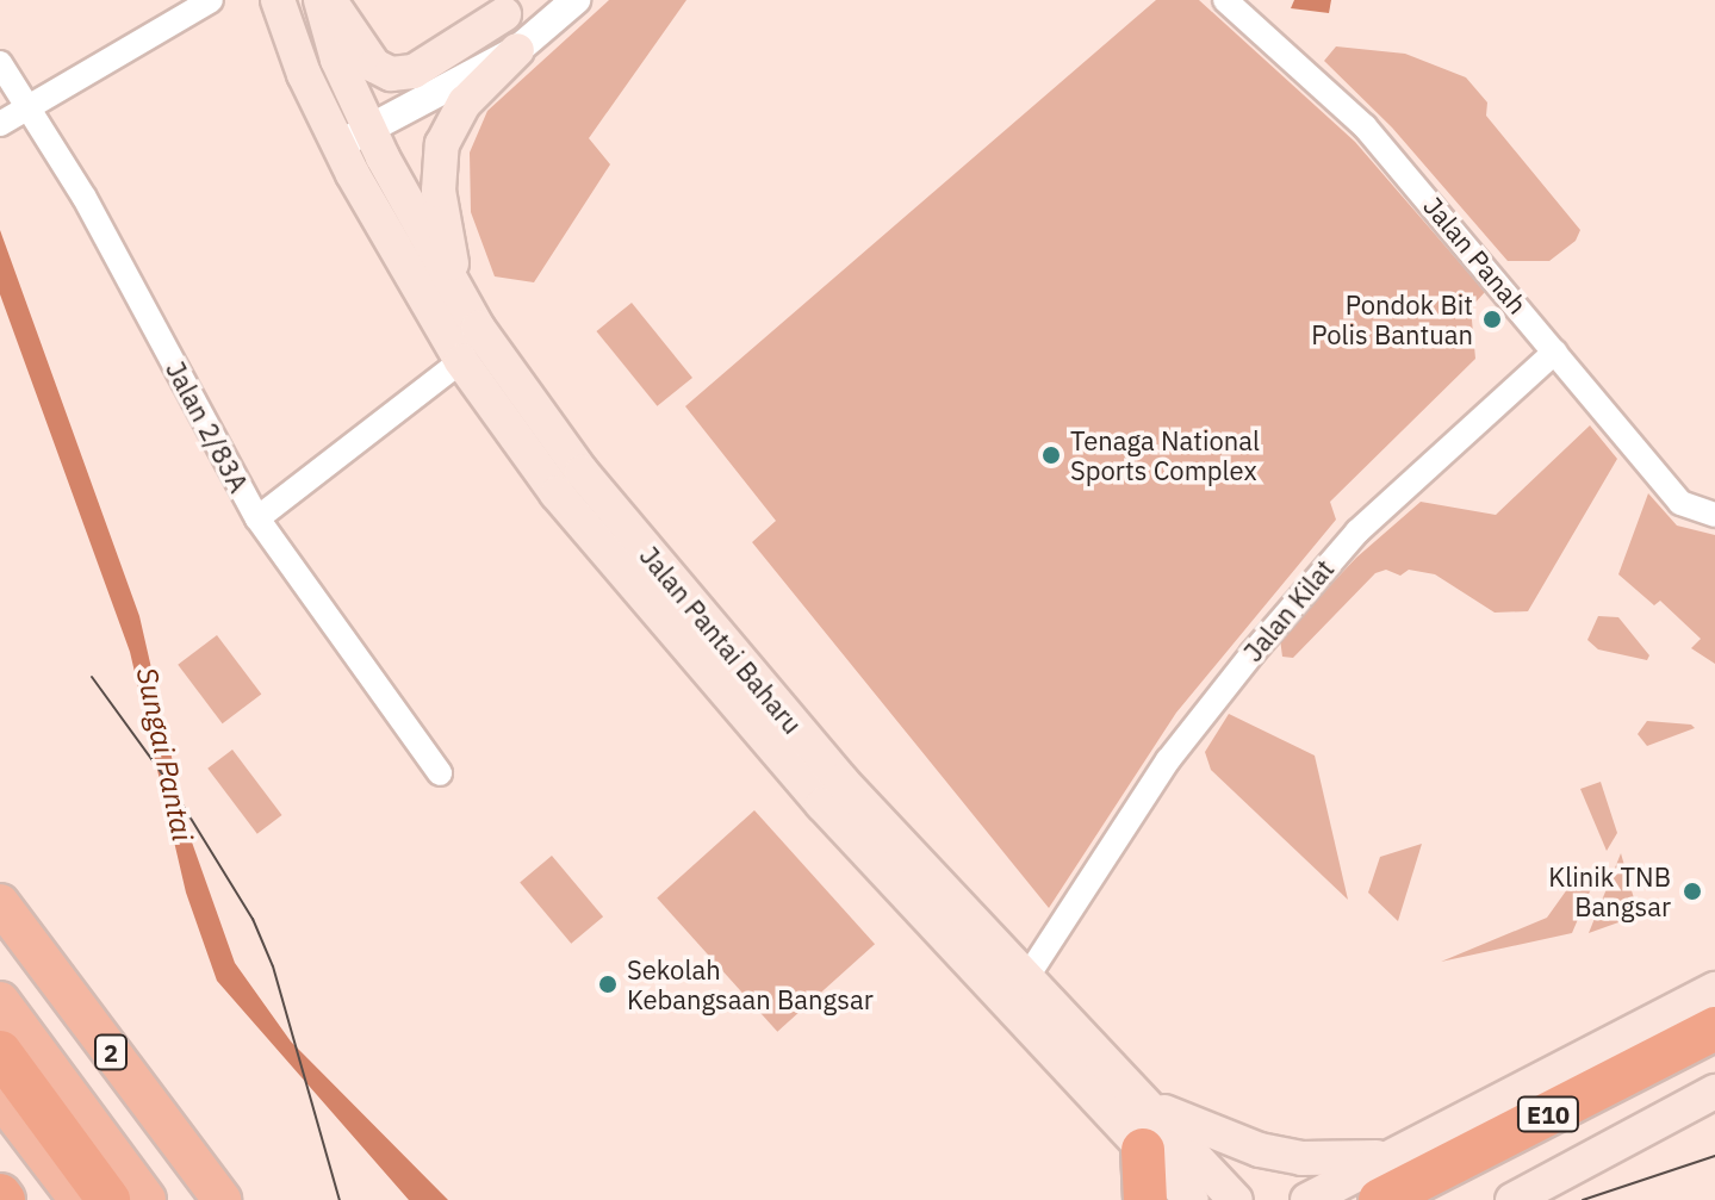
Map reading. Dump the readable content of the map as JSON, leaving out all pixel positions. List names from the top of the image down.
{
  "streets": {
    "highway": ["2", "E10"],
    "main road": ["Jalan Pantai Baharu"],
    "street": ["Jalan Panah", "Jalan 2/83A", "Jalan Kilat"]
  },
  "crossings": [
    ["Jalan Panah", "Jalan Kilat"],
    ["Jalan Kilat", "Jalan Pantai Baharu"]
  ],
  "water": ["Sungai Pantai"],
  "places": [
    "Pondok Bit Polis Bantuan",
    "Tenaga National Sports Complex",
    "Klinik TNB Bangsar",
    "Sekolah Kebangsaan Bangsar"
  ]
}
